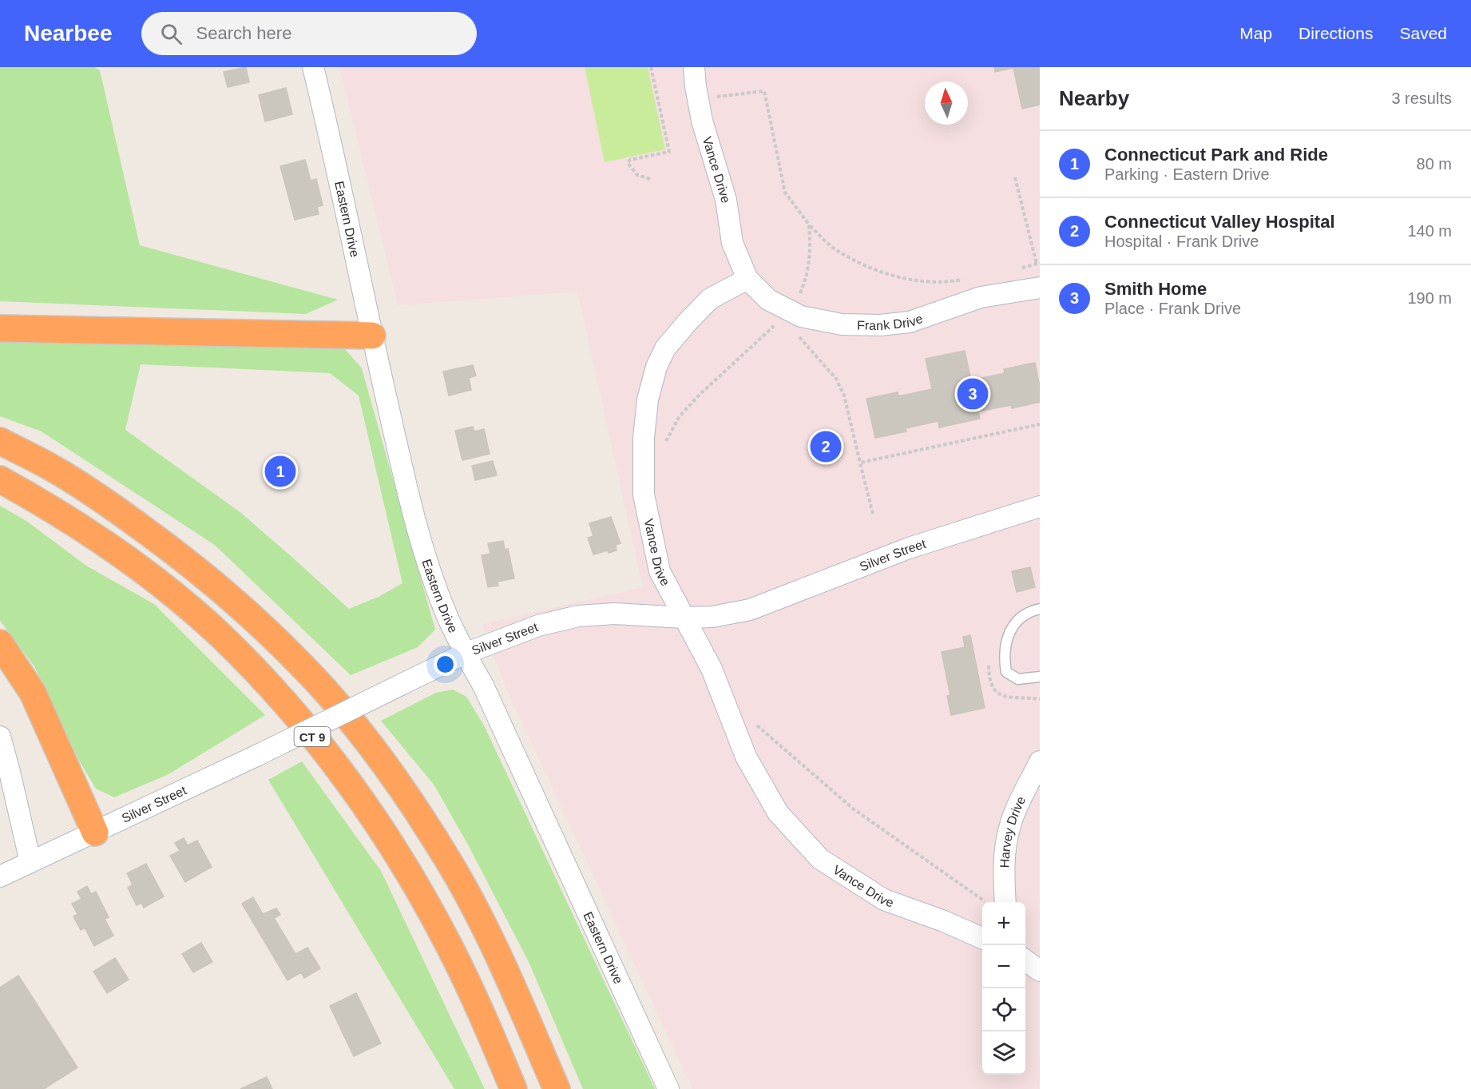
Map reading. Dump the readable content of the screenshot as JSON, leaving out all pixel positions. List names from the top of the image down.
{
  "streets": {
    "highway": ["CT 9"],
    "street": [
      "Vance Drive",
      "Eastern Drive",
      "Frank Drive",
      "Silver Street",
      "Harvey Drive"
    ]
  },
  "crossings": [
    ["Vance Drive", "Frank Drive"],
    ["Vance Drive", "Silver Street"],
    ["Eastern Drive", "Silver Street"]
  ],
  "north": "top",
  "page": {
    "header": "Nearbee",
    "search": "Search here",
    "nav": ["Map", "Directions", "Saved"],
    "heading": ["Nearby", "3 results"],
    "list": [
      {
        "mark": "1",
        "name": "Connecticut Park and Ride",
        "note": "Parking · Eastern Drive",
        "value": "80 m"
      },
      {
        "mark": "2",
        "name": "Connecticut Valley Hospital",
        "note": "Hospital · Frank Drive",
        "value": "140 m"
      },
      {
        "mark": "3",
        "name": "Smith Home",
        "note": "Place · Frank Drive",
        "value": "190 m"
      }
    ],
    "pins": ["3", "2", "1"],
    "map_buttons": ["+", "−"]
  }
}
